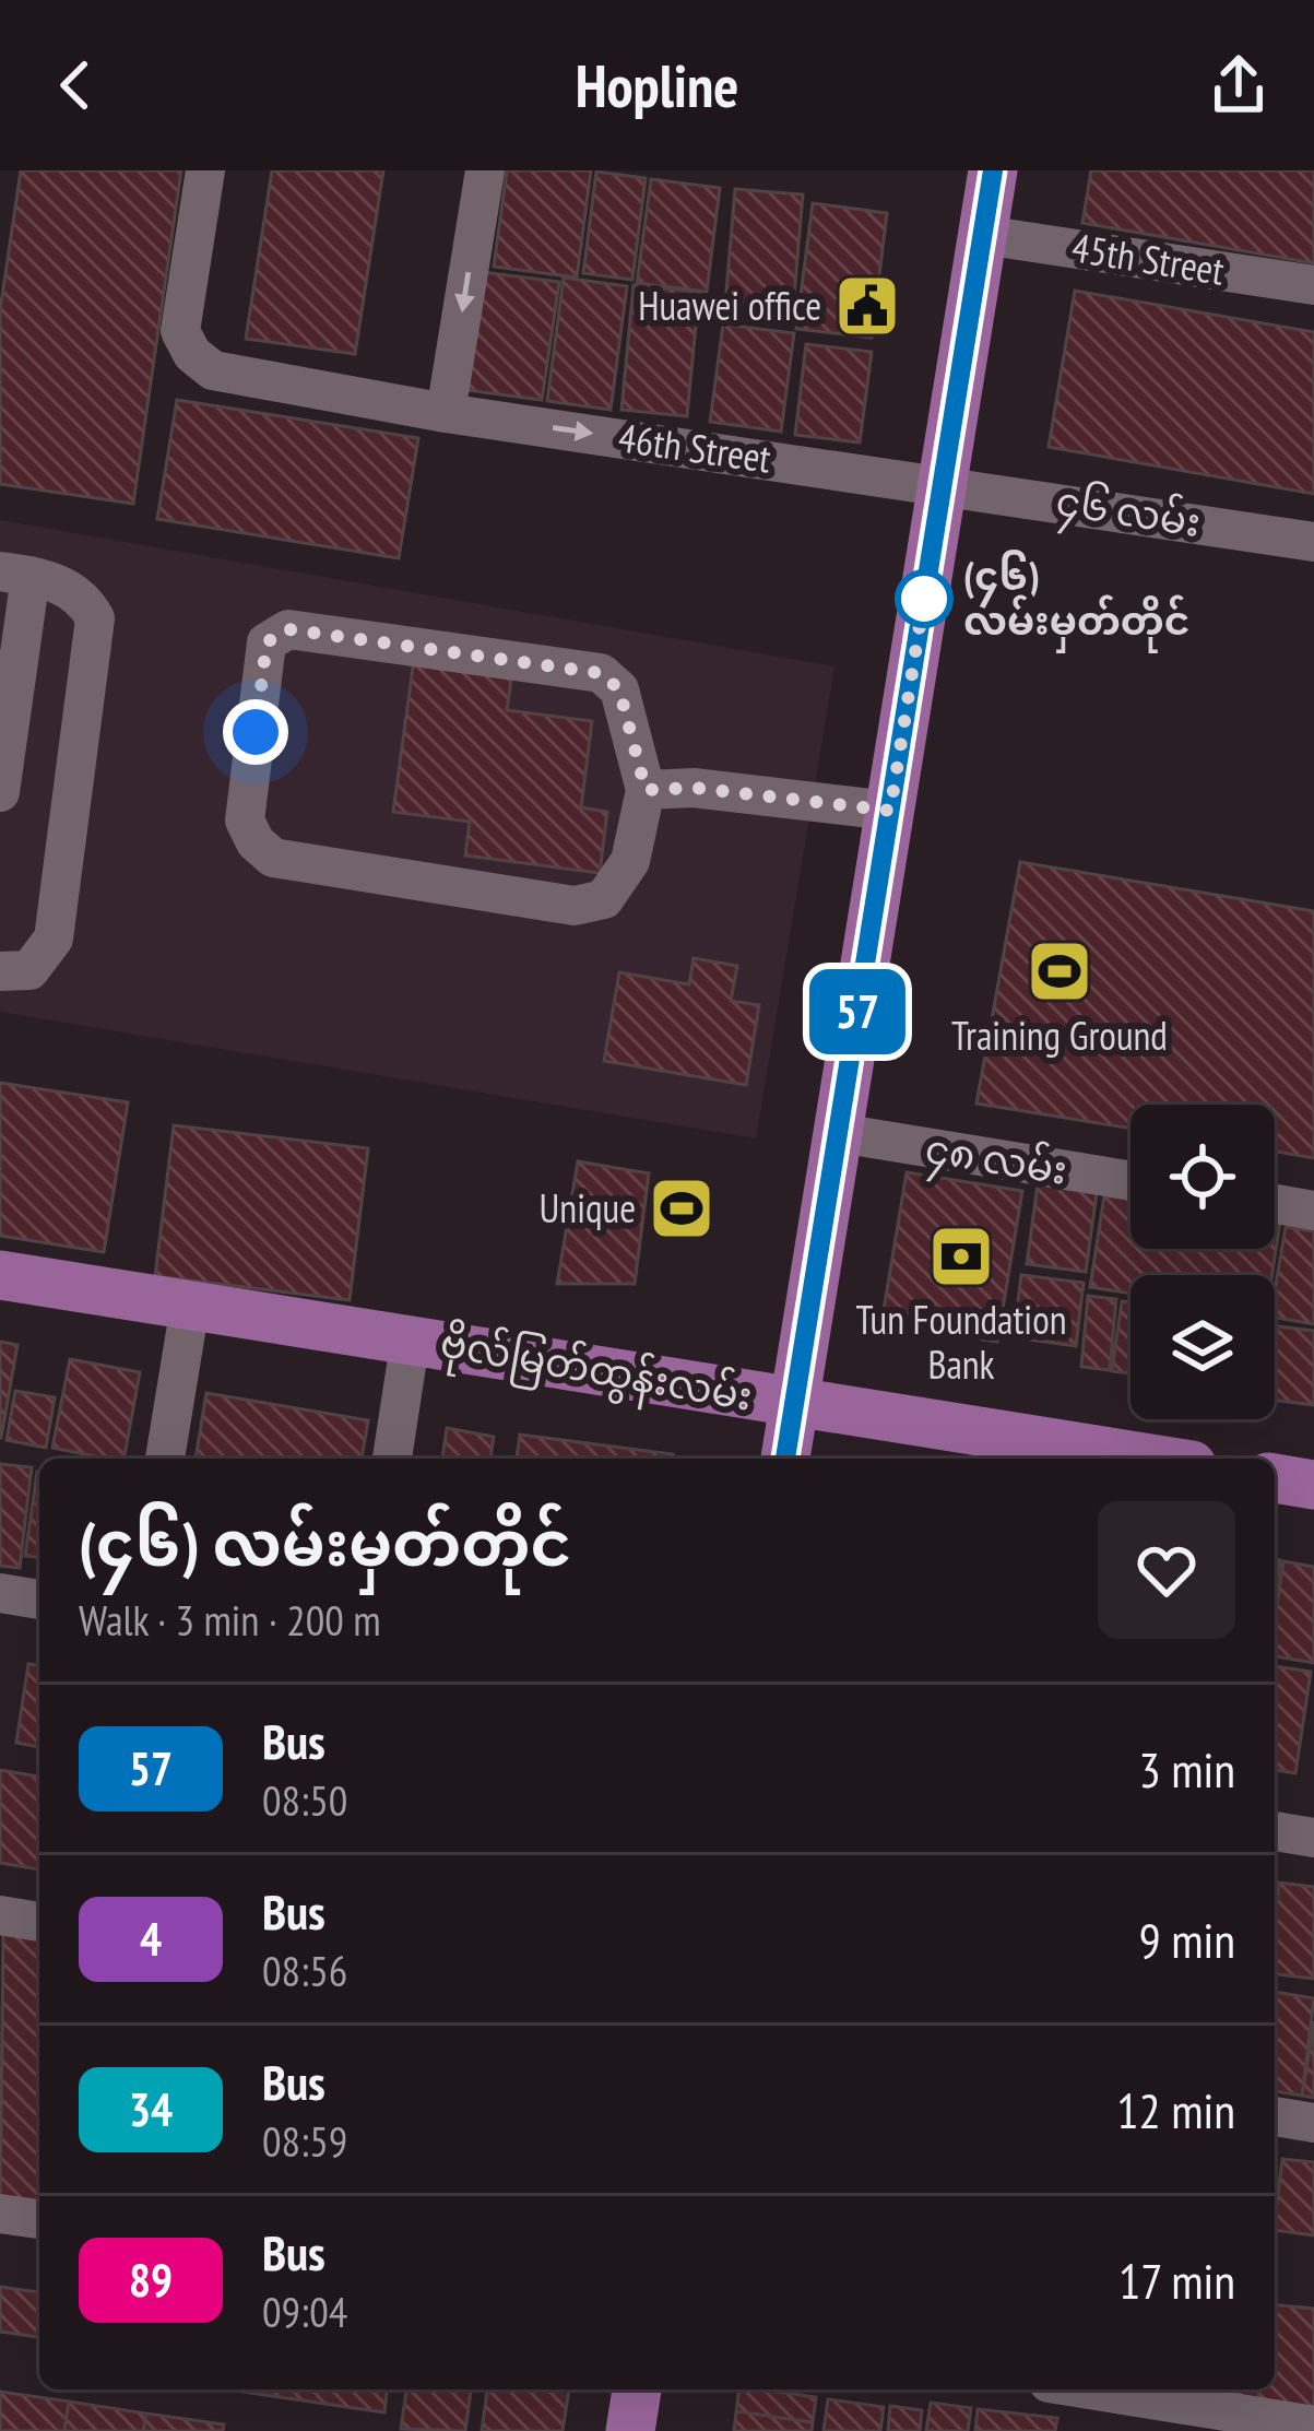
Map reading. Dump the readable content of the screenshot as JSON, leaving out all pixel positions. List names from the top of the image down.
{
  "streets": {
    "main road": ["ဗိုလ်မြတ်ထွန်းလမ်း"],
    "street": [
      "45th Street",
      "46th Street",
      "၄၆ လမ်း",
      "၄၈ လမ်း"
    ]
  },
  "crossings": [
    ["46th Street", "၄၆ လမ်း"]
  ],
  "places": {
    "public building": ["Huawei office"],
    "other": ["(၄၆) လမ်းမှတ်တိုင်"],
    "sports": ["Training Ground", "Unique"],
    "bank": ["Tun Foundation Bank"]
  },
  "lines": ["bus line 57"],
  "page": {
    "header": "Hopline",
    "on_map": "57",
    "heading": ["(၄၆) လမ်းမှတ်တိုင်", "Walk · 3 min · 200 m"],
    "list": [
      {
        "mark": "57",
        "name": "Bus",
        "note": "08:50",
        "value": "3 min"
      },
      {
        "mark": "4",
        "name": "Bus",
        "note": "08:56",
        "value": "9 min"
      },
      {
        "mark": "34",
        "name": "Bus",
        "note": "08:59",
        "value": "12 min"
      },
      {
        "mark": "89",
        "name": "Bus",
        "note": "09:04",
        "value": "17 min"
      }
    ]
  }
}
